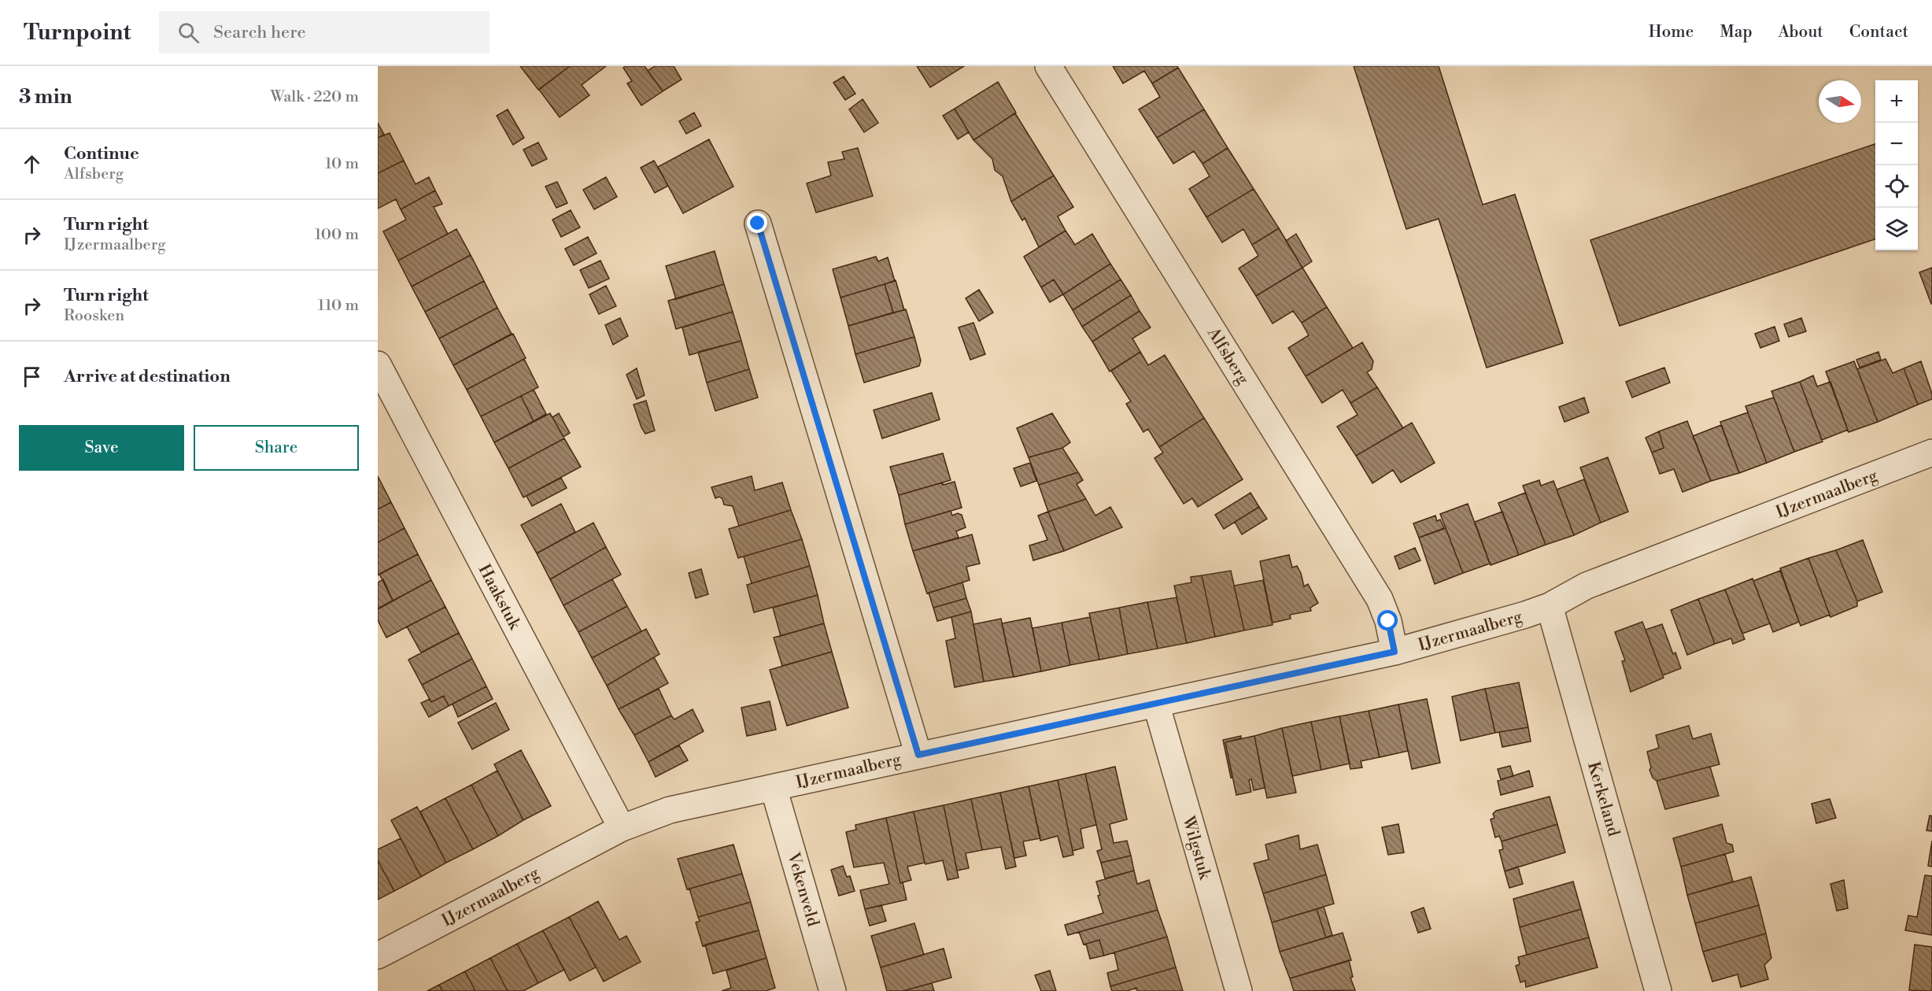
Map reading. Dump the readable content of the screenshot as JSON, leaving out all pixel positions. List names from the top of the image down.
{
  "streets": {
    "street": [
      "Alfsberg",
      "IJzermaalberg",
      "Haakstuk",
      "Kerkeland",
      "Wilgstuk",
      "Vekenveld"
    ]
  },
  "crossings": [
    ["Alfsberg", "IJzermaalberg"],
    ["IJzermaalberg", "Haakstuk"],
    ["IJzermaalberg", "Kerkeland"],
    ["IJzermaalberg", "Wilgstuk"],
    ["IJzermaalberg", "Vekenveld"]
  ],
  "north": "right",
  "page": {
    "header": "Turnpoint",
    "search": "Search here",
    "nav": [
      "Home",
      "Map",
      "About",
      "Contact"
    ],
    "heading": ["3 min", "Walk · 220 m"],
    "map_buttons": ["+", "−"],
    "list": [
      ["Continue", "Alfsberg", "10 m"],
      ["Turn right", "IJzermaalberg", "100 m"],
      ["Turn right", "Roosken", "110 m"],
      "Arrive at destination"
    ],
    "buttons": ["Save", "Share"]
  }
}
